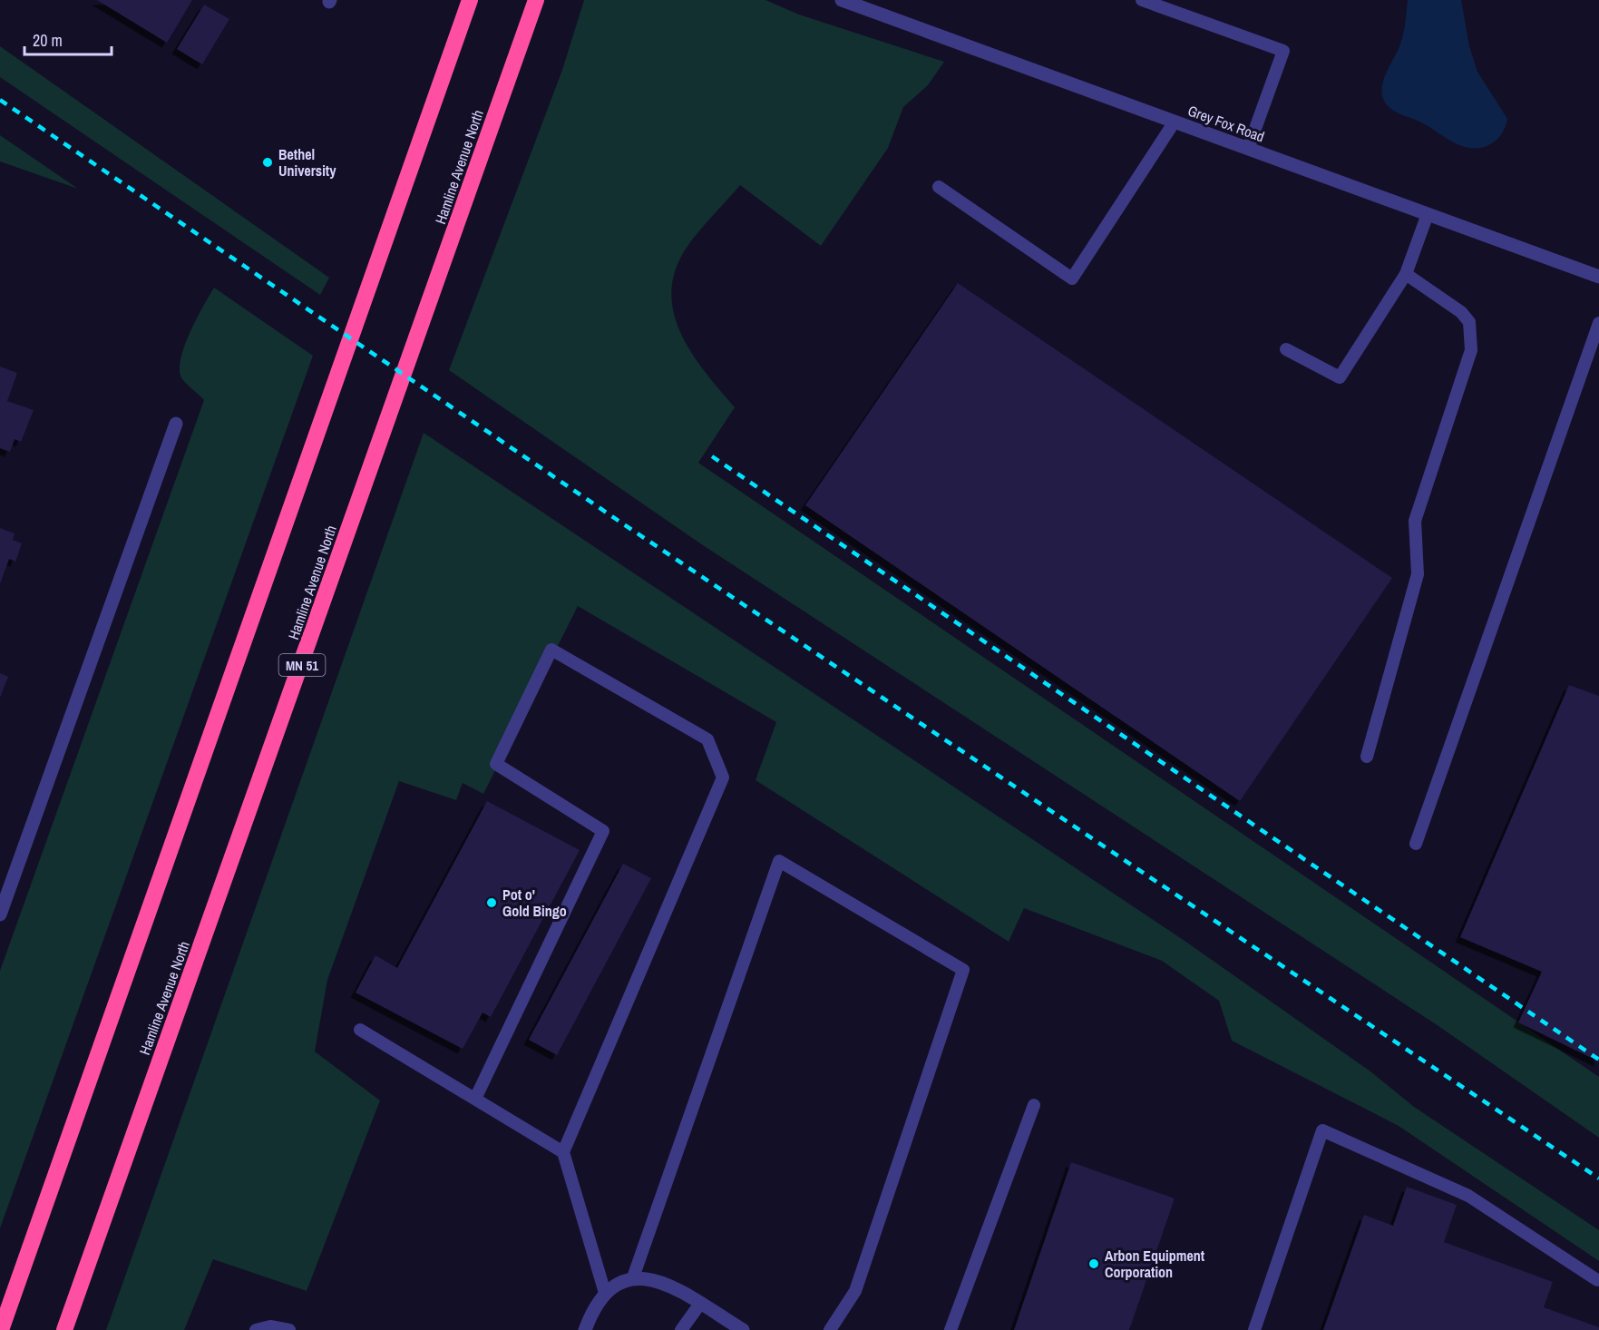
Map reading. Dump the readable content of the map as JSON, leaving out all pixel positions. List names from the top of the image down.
{
  "streets": {
    "highway": ["Hamline Avenue North", "MN 51"],
    "street": ["Grey Fox Road"]
  },
  "places": ["Bethel University", "Pot o' Gold Bingo", "Arbon Equipment Corporation"],
  "scale_bar": "20 m"
}
